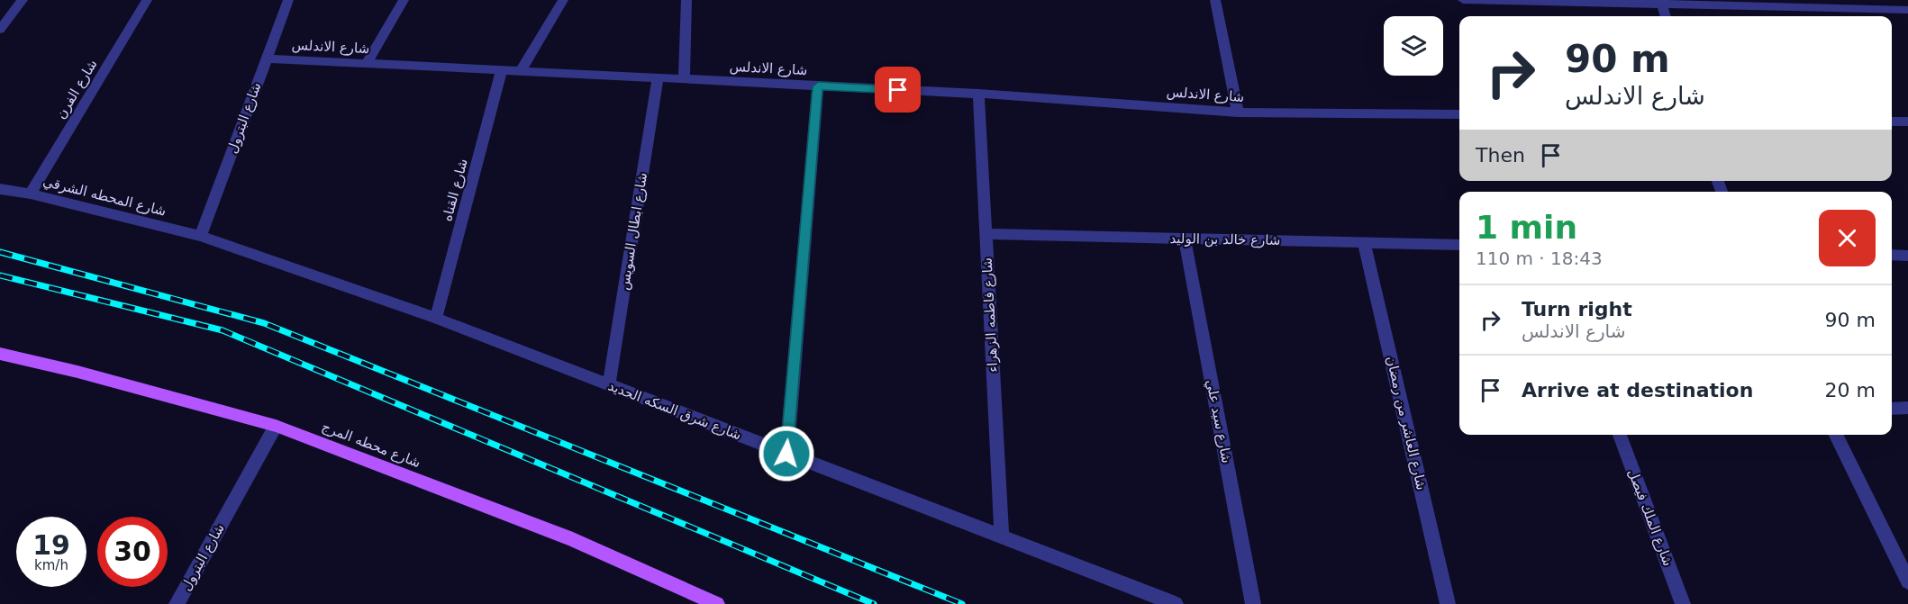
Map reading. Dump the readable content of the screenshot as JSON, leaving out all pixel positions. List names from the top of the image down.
{
  "streets": {
    "main road": ["شارع محطه المرج"],
    "street": [
      "شارع الاندلس",
      "شارع الفرن",
      "شارع البترول",
      "شارع القناه",
      "شارع المحطه الشرقي",
      "شارع ابطال السويس",
      "شارع خالد بن الوليد",
      "شارع فاطمه الزهراء",
      "شارع شرق السكه الحديد",
      "شارع سيد علي",
      "شارع العاشر من رمضان",
      "شارع الملك فيصل"
    ]
  },
  "crossings": [
    ["شارع الاندلس", "شارع البترول"],
    ["شارع الاندلس", "شارع القناه"],
    ["شارع الاندلس", "شارع ابطال السويس"],
    ["شارع الاندلس", "شارع فاطمه الزهراء"],
    ["شارع الفرن", "شارع المحطه الشرقي"],
    ["شارع البترول", "شارع المحطه الشرقي"],
    ["شارع البترول", "شارع شرق السكه الحديد"],
    ["شارع البترول", "شارع محطه المرج"],
    ["شارع القناه", "شارع شرق السكه الحديد"],
    ["شارع المحطه الشرقي", "شارع شرق السكه الحديد"],
    ["شارع ابطال السويس", "شارع شرق السكه الحديد"],
    ["شارع خالد بن الوليد", "شارع فاطمه الزهراء"],
    ["شارع خالد بن الوليد", "شارع سيد علي"],
    ["شارع خالد بن الوليد", "شارع العاشر من رمضان"],
    ["شارع فاطمه الزهراء", "شارع شرق السكه الحديد"]
  ],
  "page": {
    "turn": ["90 m", "شارع الاندلس"],
    "then": "Then",
    "heading": ["1 min", "110 m · 18:43"],
    "list": [
      {
        "name": "Turn right",
        "note": "شارع الاندلس",
        "value": "90 m"
      },
      {
        "name": "Arrive at destination",
        "value": "20 m"
      }
    ],
    "speed": "19 km/h",
    "limit": "30"
  }
}
